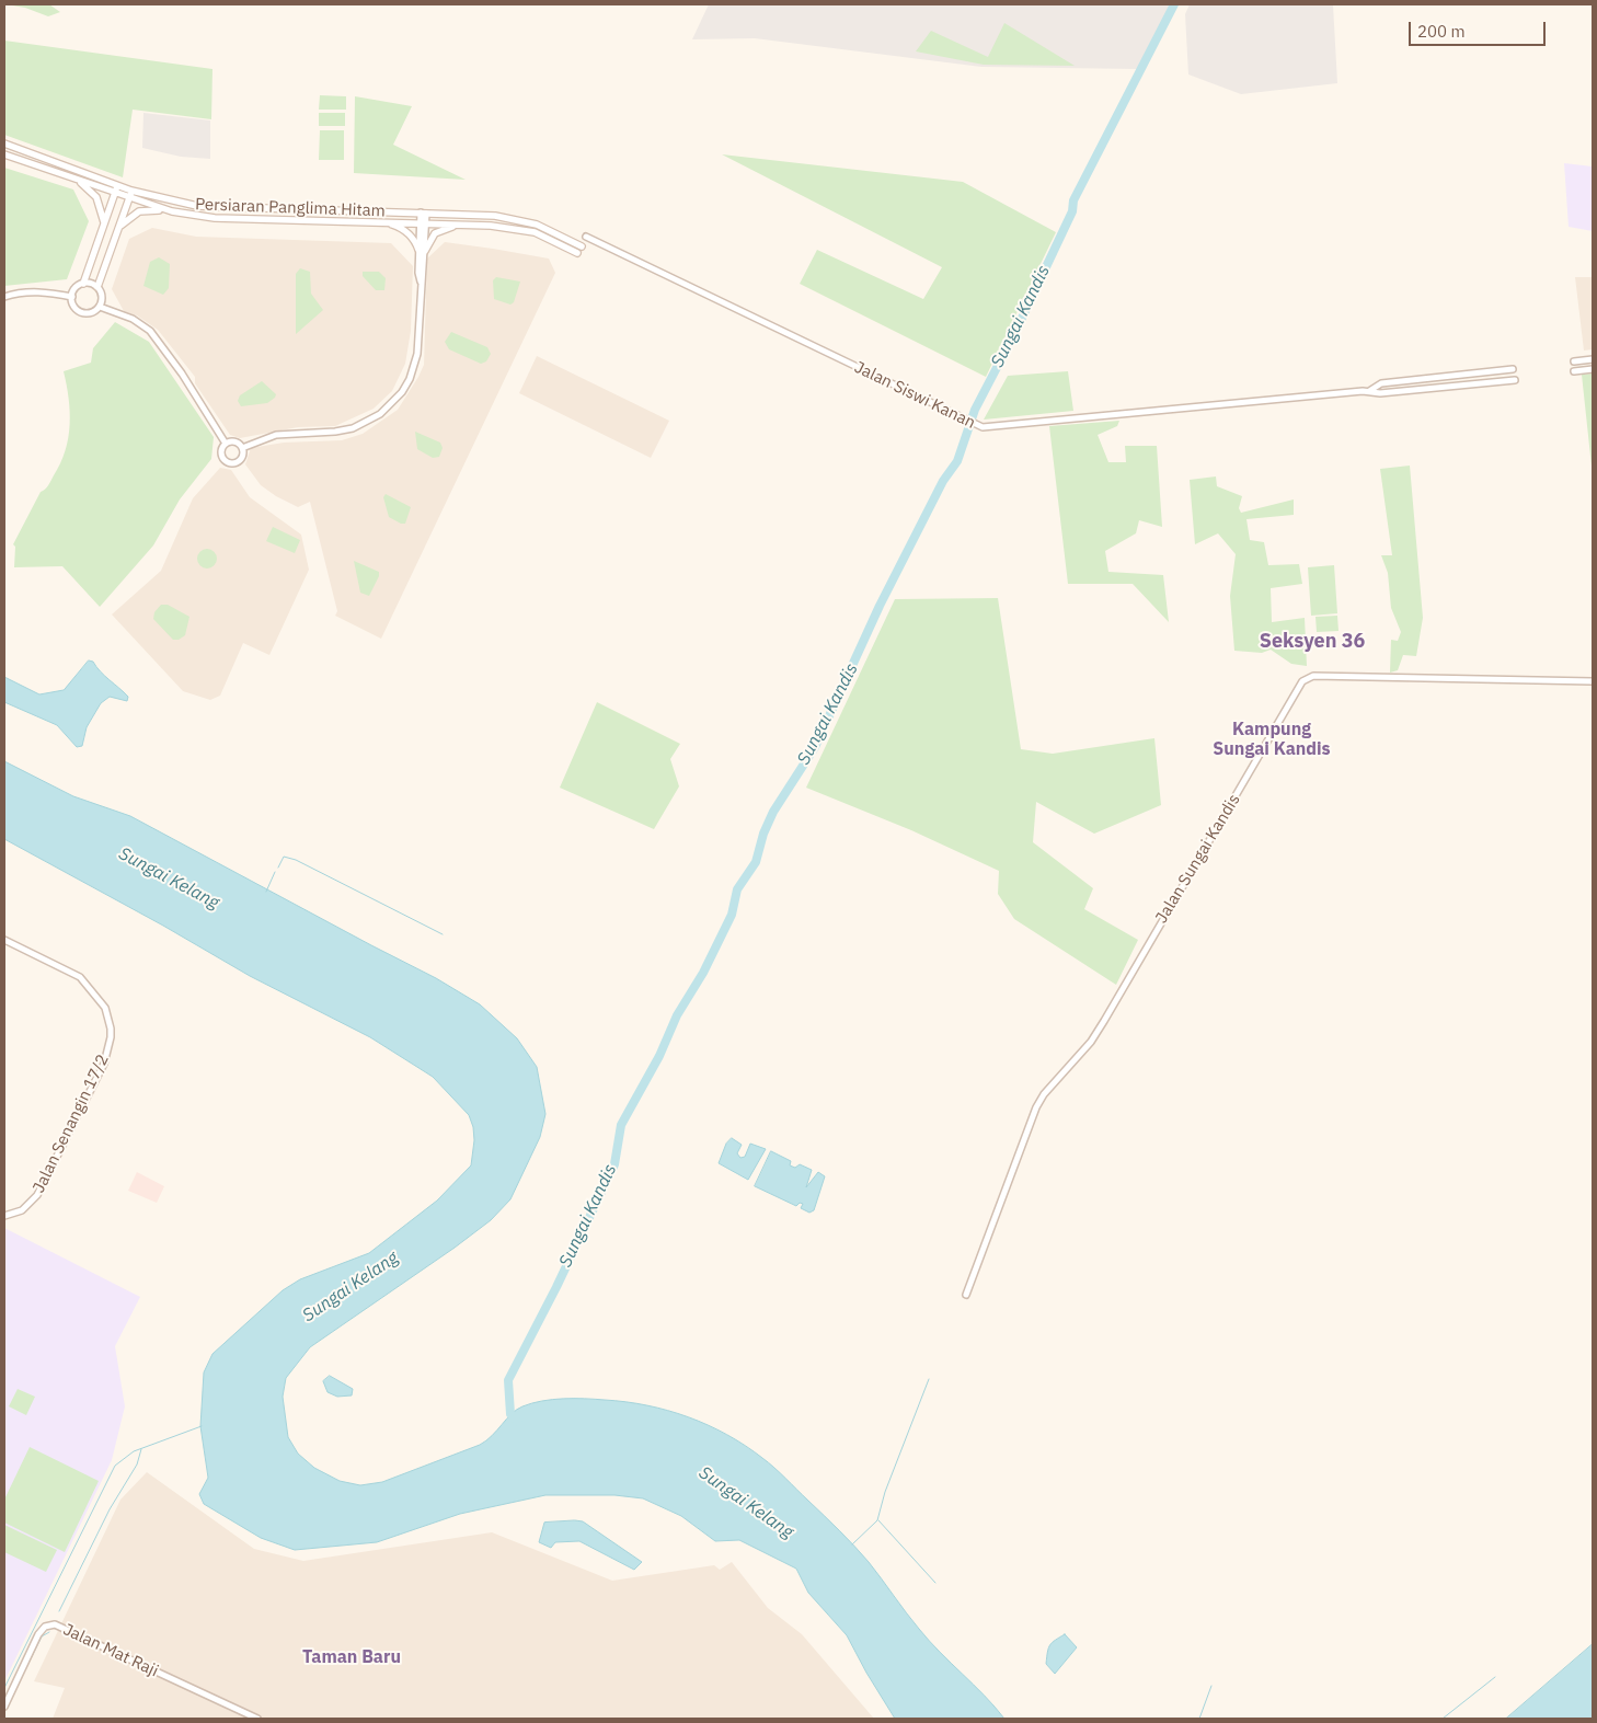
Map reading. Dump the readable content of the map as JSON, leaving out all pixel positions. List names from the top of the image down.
{
  "streets": {
    "main road": ["Persiaran Panglima Hitam"],
    "street": [
      "Jalan Siswi Kanan",
      "Jalan Sungai Kandis",
      "Jalan Senangin 17/2",
      "Jalan Mat Raji"
    ]
  },
  "districts": ["Seksyen 36", "Kampung Sungai Kandis", "Taman Baru"],
  "water": ["Sungai Kandis", "Sungai Kelang"],
  "scale_bar": "200 m"
}
